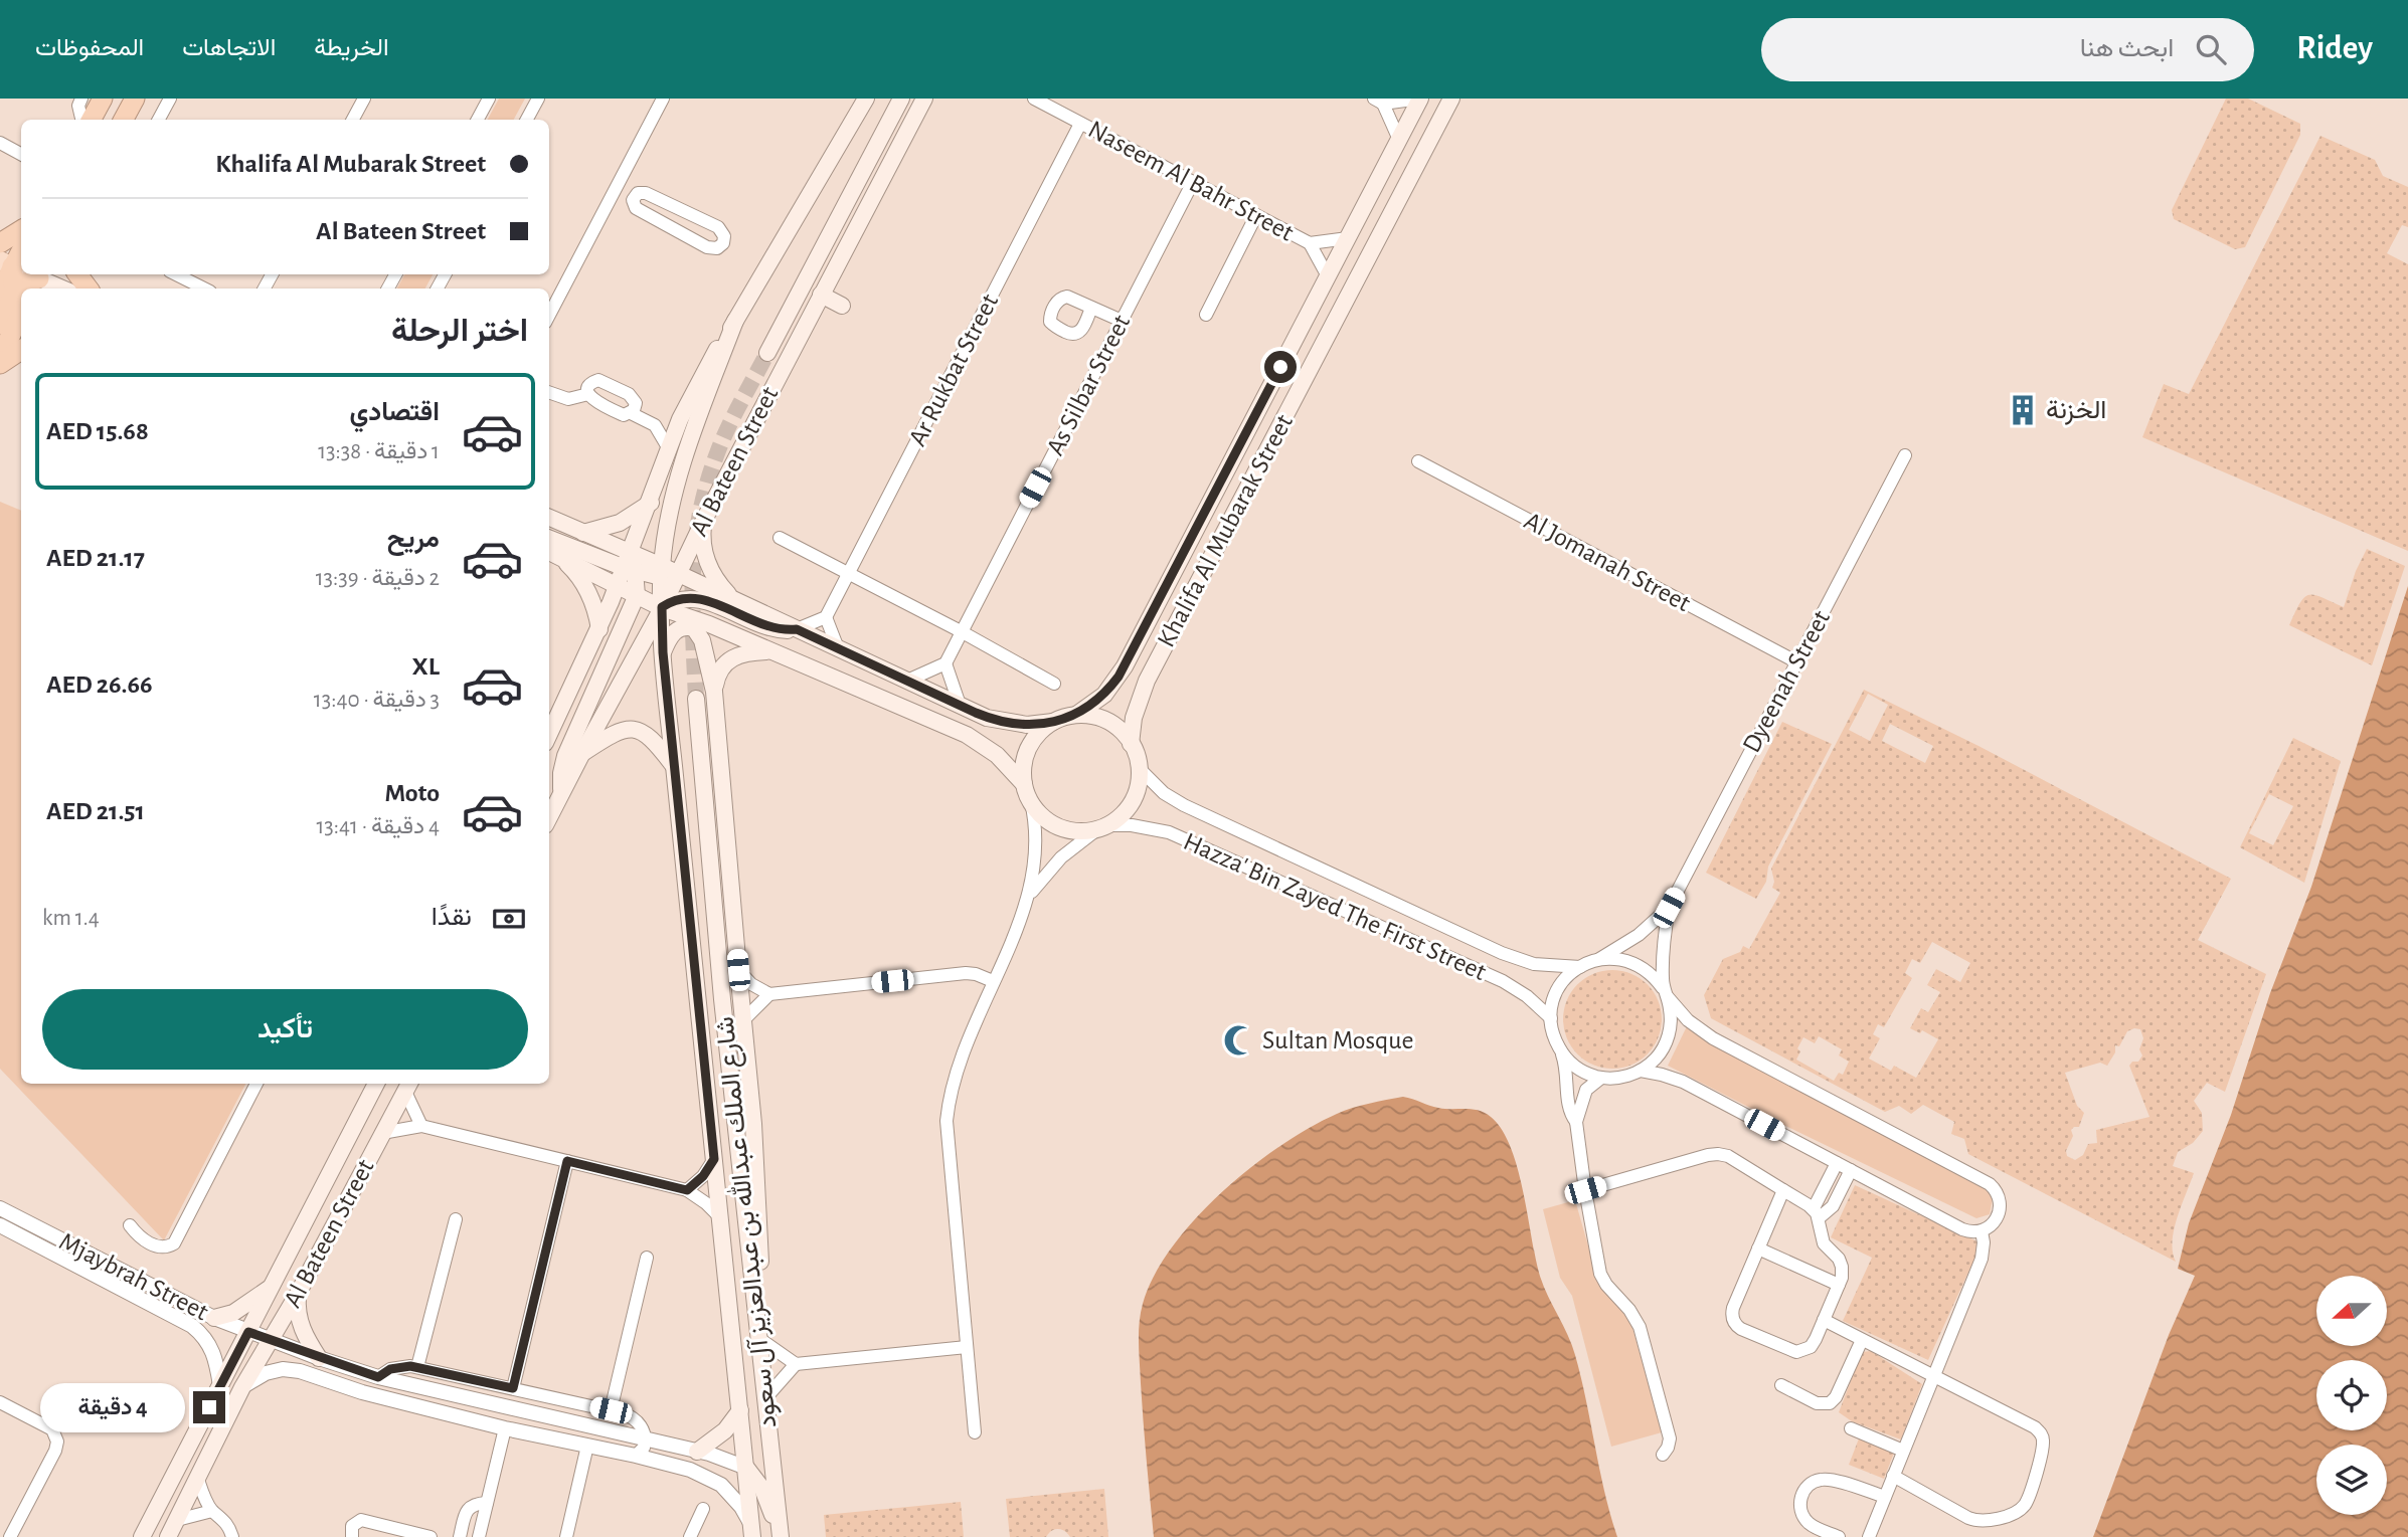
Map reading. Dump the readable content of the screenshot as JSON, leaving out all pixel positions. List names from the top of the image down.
{
  "streets": {
    "main road": ["Al Bateen Street", "Khalifa Al Mubarak Street", "شارع الملك عبدالله بن عبدالعزيز آل سعود"],
    "street": [
      "Naseem Al Bahr Street",
      "Ar Rukbat Street",
      "As Silbar Street",
      "Al Jomanah Street",
      "Dyeenah Street",
      "Hazza' Bin Zayed The First Street",
      "Mjaybrah Street"
    ]
  },
  "crossings": [
    ["Naseem Al Bahr Street", "Ar Rukbat Street"],
    ["Naseem Al Bahr Street", "As Silbar Street"],
    ["Naseem Al Bahr Street", "Khalifa Al Mubarak Street"],
    ["Al Bateen Street", "شارع الملك عبدالله بن عبدالعزيز آل سعود"],
    ["Al Bateen Street", "Mjaybrah Street"],
    ["Khalifa Al Mubarak Street", "Hazza' Bin Zayed The First Street"],
    ["Al Jomanah Street", "Dyeenah Street"],
    ["Dyeenah Street", "Hazza' Bin Zayed The First Street"],
    ["شارع الملك عبدالله بن عبدالعزيز آل سعود", "Mjaybrah Street"]
  ],
  "places": {
    "building": ["الخزنة"],
    "mosque": ["Sultan Mosque"]
  },
  "north": "left",
  "page": {
    "header": "Ridey",
    "search": "ابحث هنا",
    "nav": ["الخريطة", "الاتجاهات", "المحفوظات"],
    "banner": ["Khalifa Al Mubarak Street", "Al Bateen Street"],
    "heading": "اختر الرحلة",
    "list": [
      {
        "name": "اقتصادي",
        "note": "1 دقيقة · 13:38",
        "value": "AED 15.68"
      },
      {
        "name": "مريح",
        "note": "2 دقيقة · 13:39",
        "value": "AED 21.17"
      },
      {
        "name": "XL",
        "note": "3 دقيقة · 13:40",
        "value": "AED 26.66"
      },
      {
        "name": "Moto",
        "note": "4 دقيقة · 13:41",
        "value": "AED 21.51"
      }
    ],
    "pay": ["نقدًا", "1.4 km"],
    "buttons": "تأكيد",
    "bubble": "4 دقيقة"
  }
}
